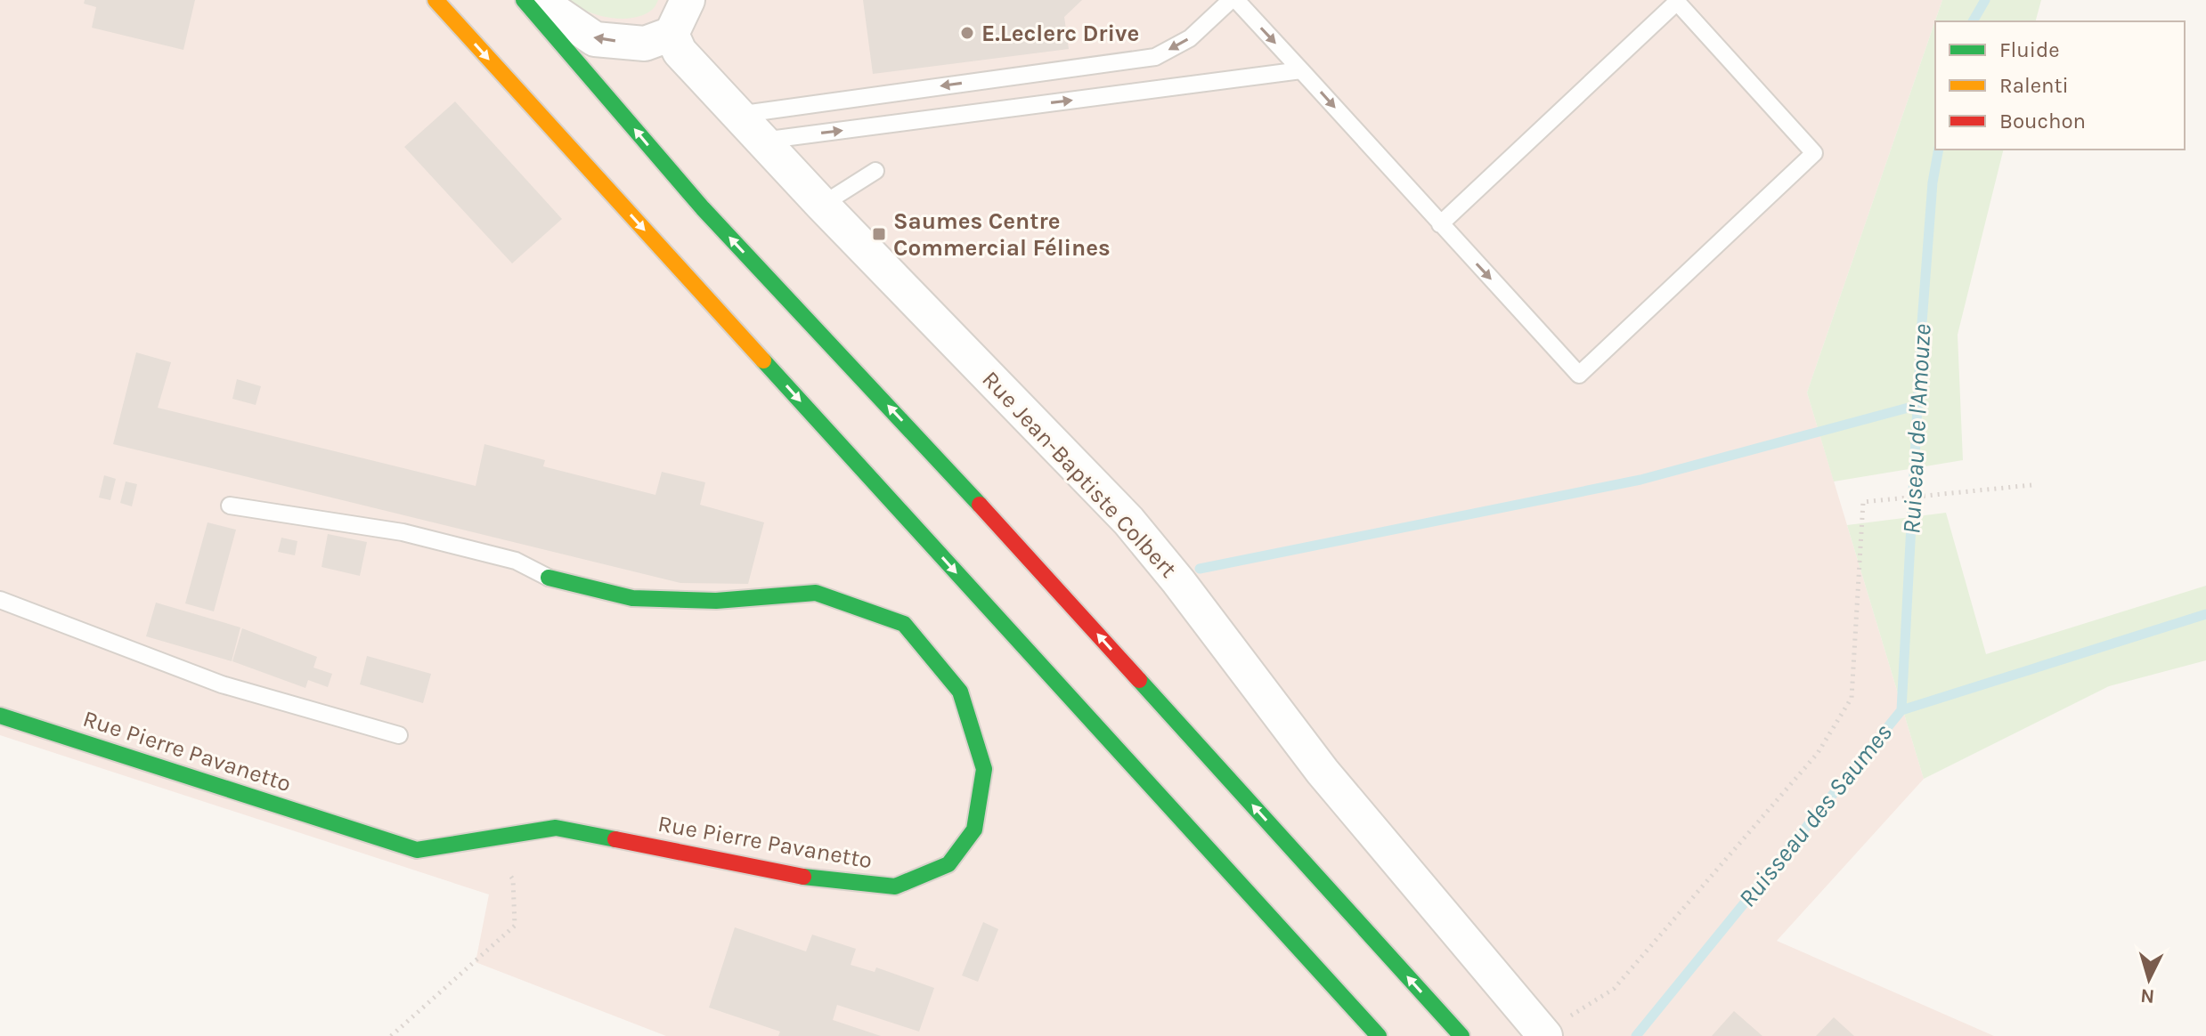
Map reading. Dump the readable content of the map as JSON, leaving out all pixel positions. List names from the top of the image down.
{
  "streets": {
    "main road": ["Rue Pierre Pavanetto"],
    "street": ["Rue Jean-Baptiste Colbert"]
  },
  "water": ["Ruiseau de l'Amouze", "Ruisseau des Saumes"],
  "places": {
    "other": ["E.Leclerc Drive"],
    "transit": ["Saumes Centre Commercial Félines"]
  },
  "legend": ["Fluide", "Ralenti", "Bouchon"],
  "north": "bottom"
}
